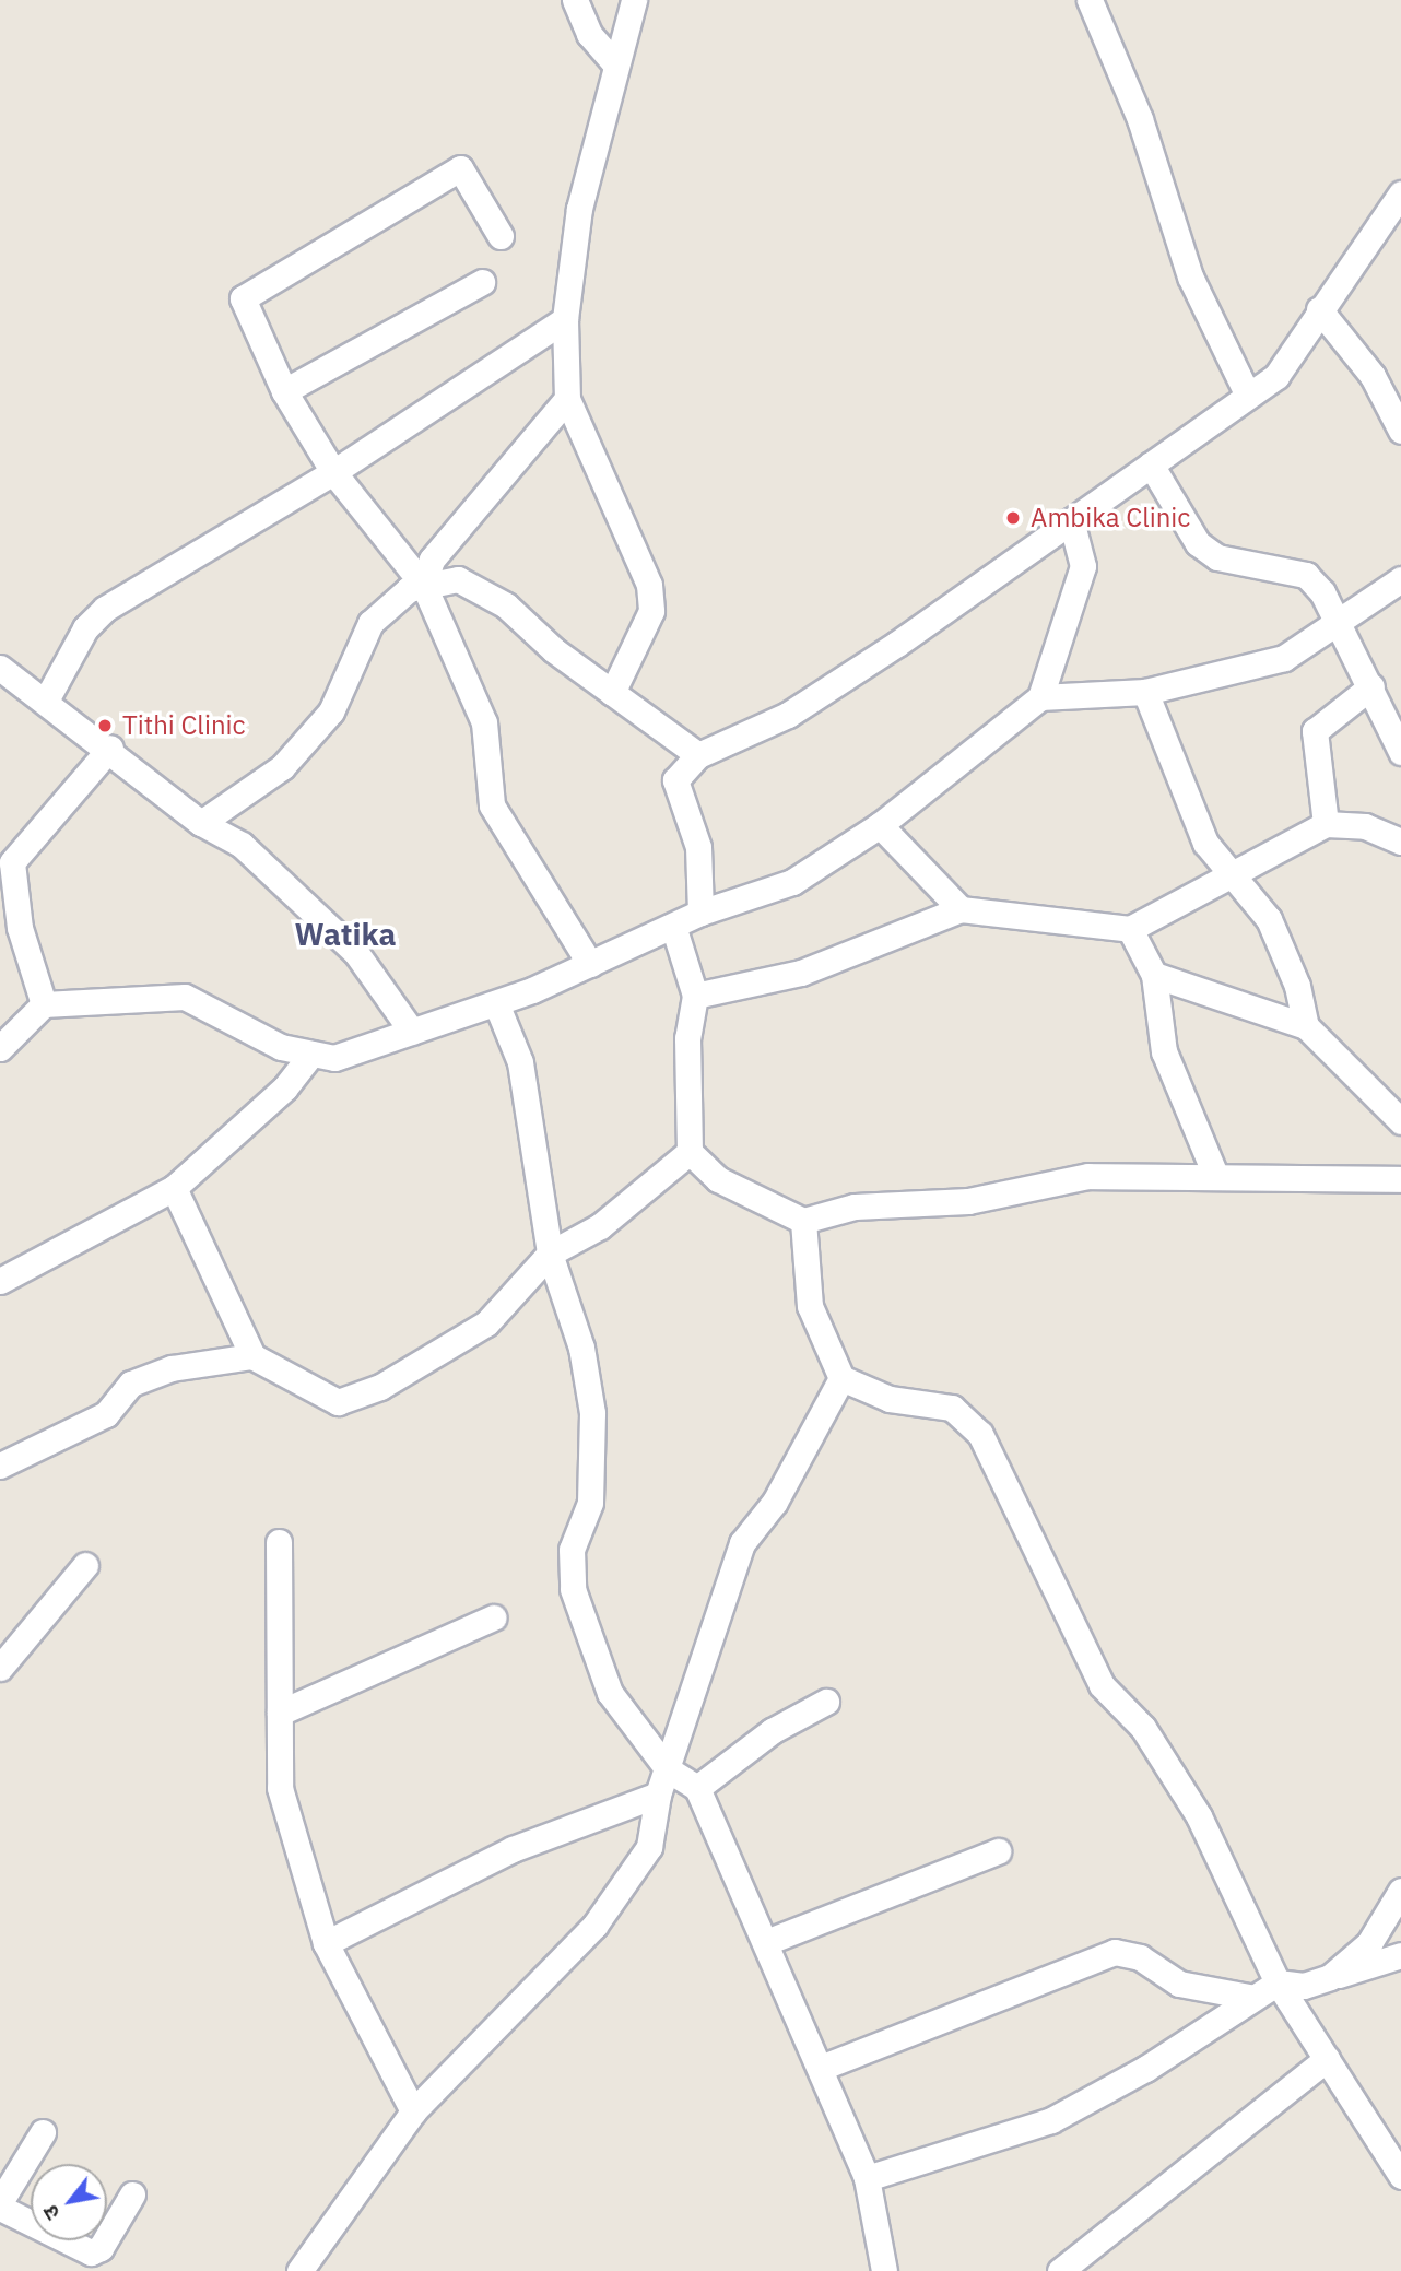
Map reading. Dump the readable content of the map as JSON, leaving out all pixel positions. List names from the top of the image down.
{
  "districts": ["Watika"],
  "places": ["Ambika Clinic", "Tithi Clinic"],
  "north": "bottom left"
}
